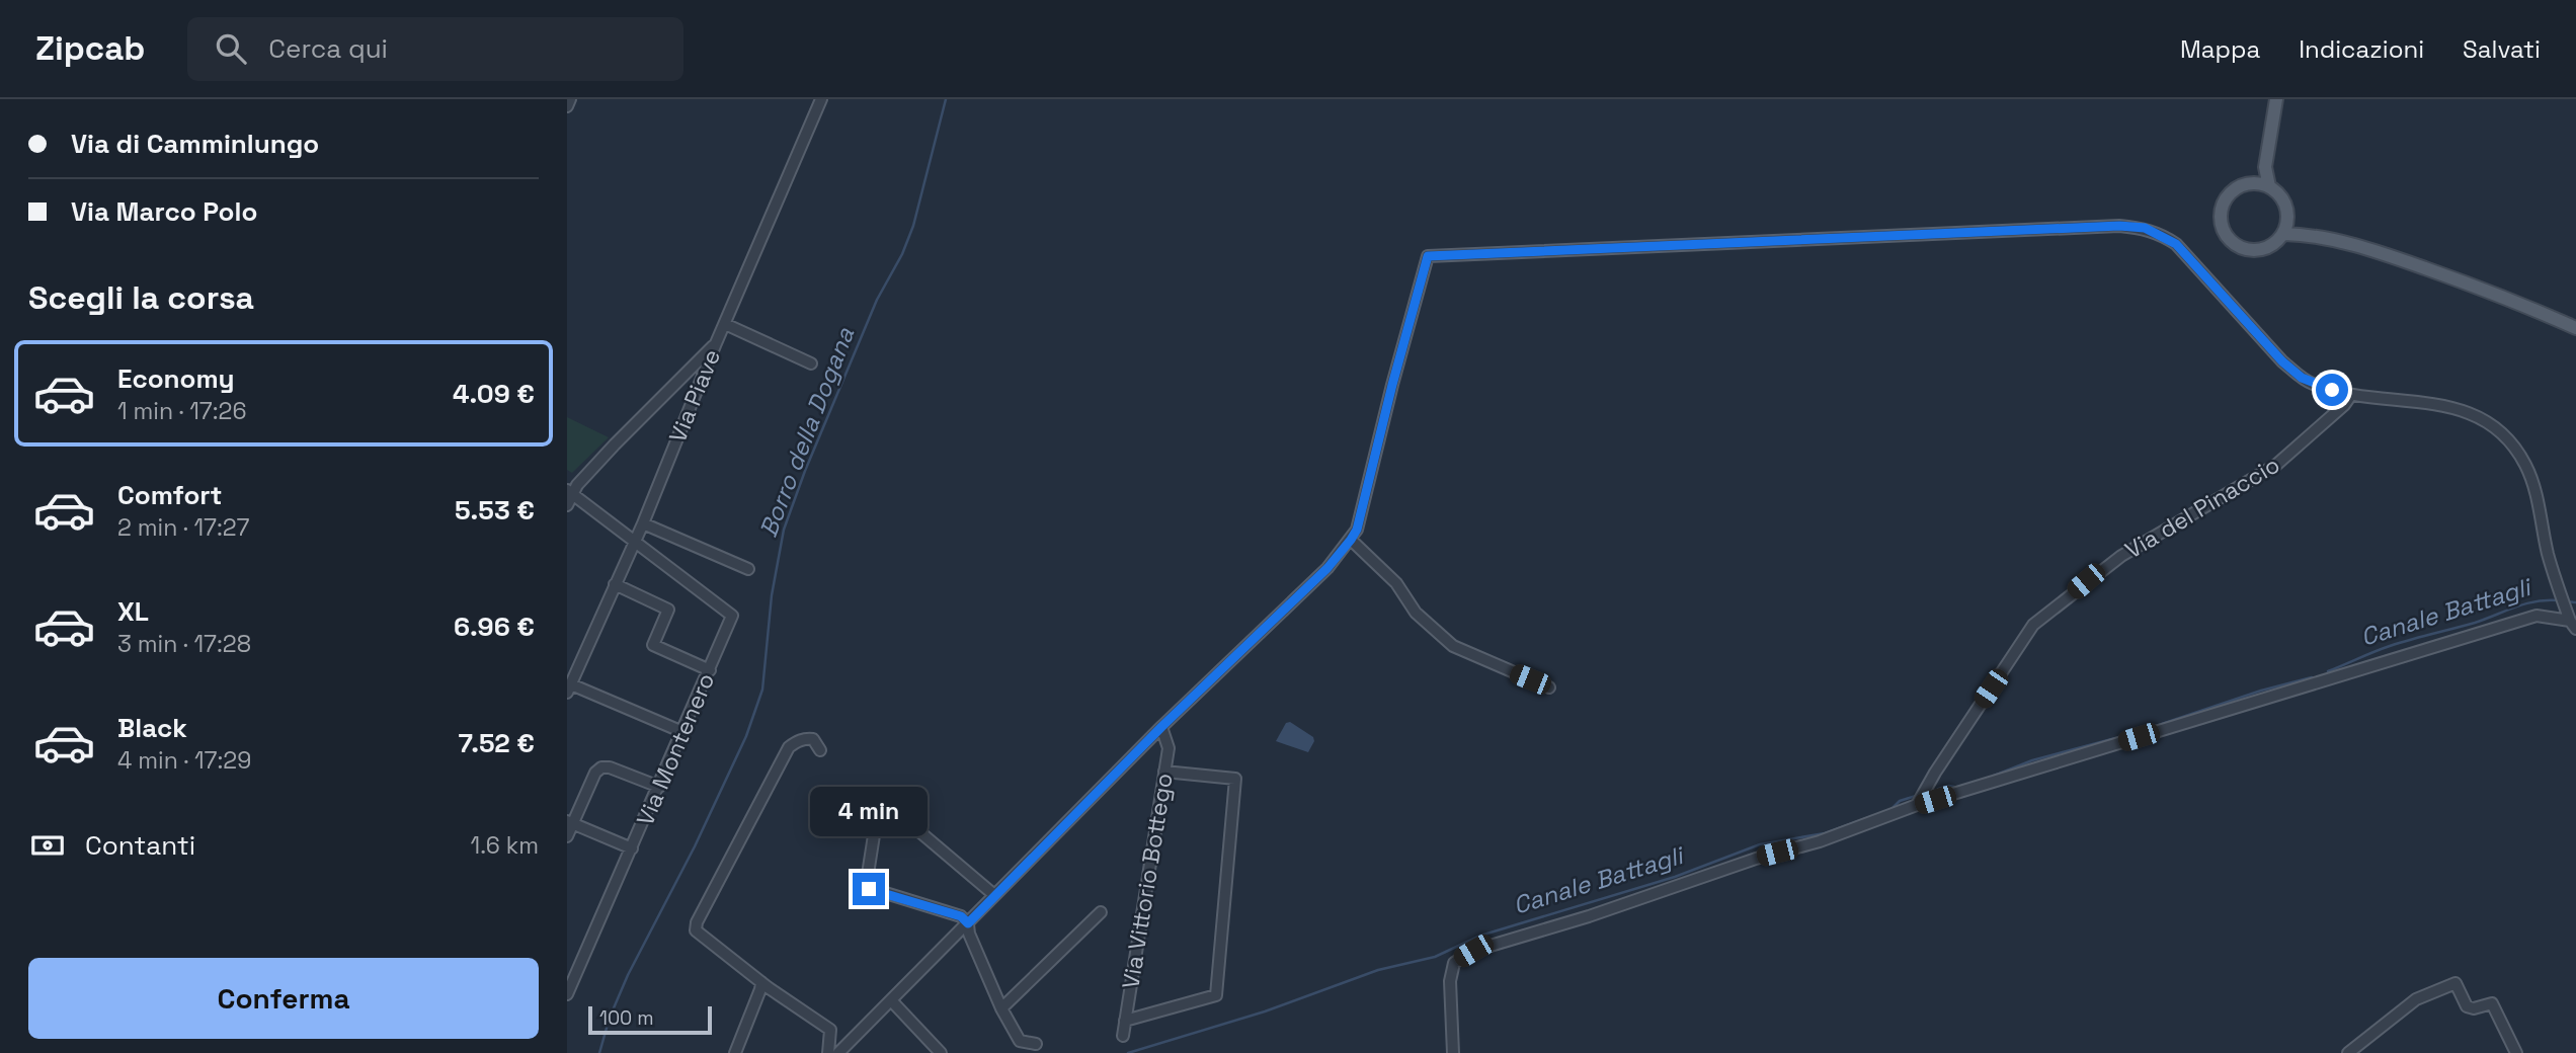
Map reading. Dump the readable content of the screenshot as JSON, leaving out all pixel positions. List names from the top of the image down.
{
  "streets": {
    "street": [
      "Via Piave",
      "Via del Pinaccio",
      "Via Montenero",
      "Via Vittorio Bottego"
    ]
  },
  "crossings": [
    ["Via Piave", "Via Montenero"]
  ],
  "water": ["Borro della Dogana", "Canale Battagli"],
  "scale_bar": "100 m",
  "page": {
    "header": "Zipcab",
    "search": "Cerca qui",
    "nav": ["Mappa", "Indicazioni", "Salvati"],
    "banner": ["Via di Camminlungo", "Via Marco Polo"],
    "heading": "Scegli la corsa",
    "list": [
      {
        "name": "Economy",
        "note": "1 min · 17:26",
        "value": "4.09 €"
      },
      {
        "name": "Comfort",
        "note": "2 min · 17:27",
        "value": "5.53 €"
      },
      {
        "name": "XL",
        "note": "3 min · 17:28",
        "value": "6.96 €"
      },
      {
        "name": "Black",
        "note": "4 min · 17:29",
        "value": "7.52 €"
      }
    ],
    "bubble": "4 min",
    "pay": ["Contanti", "1.6 km"],
    "buttons": "Conferma",
    "scale": "100 m"
  }
}
